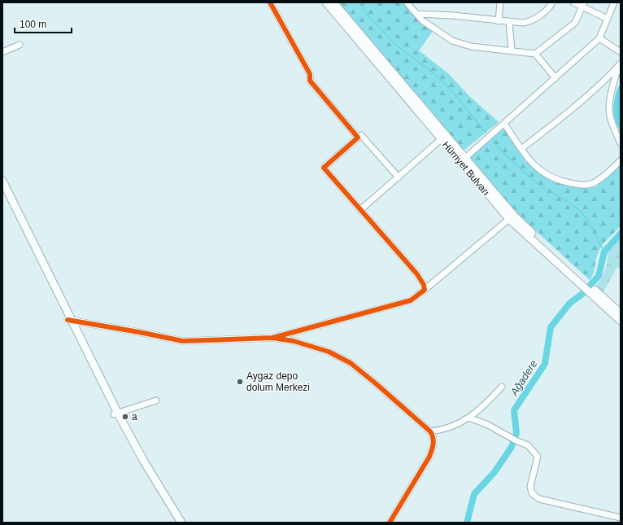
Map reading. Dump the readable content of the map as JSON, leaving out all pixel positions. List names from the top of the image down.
{
  "streets": {
    "main road": ["Hürriyet Bulvarı"]
  },
  "water": ["Ağadere"],
  "places": ["Aygaz depo dolum Merkezi", "a"],
  "scale_bar": "100 m"
}
